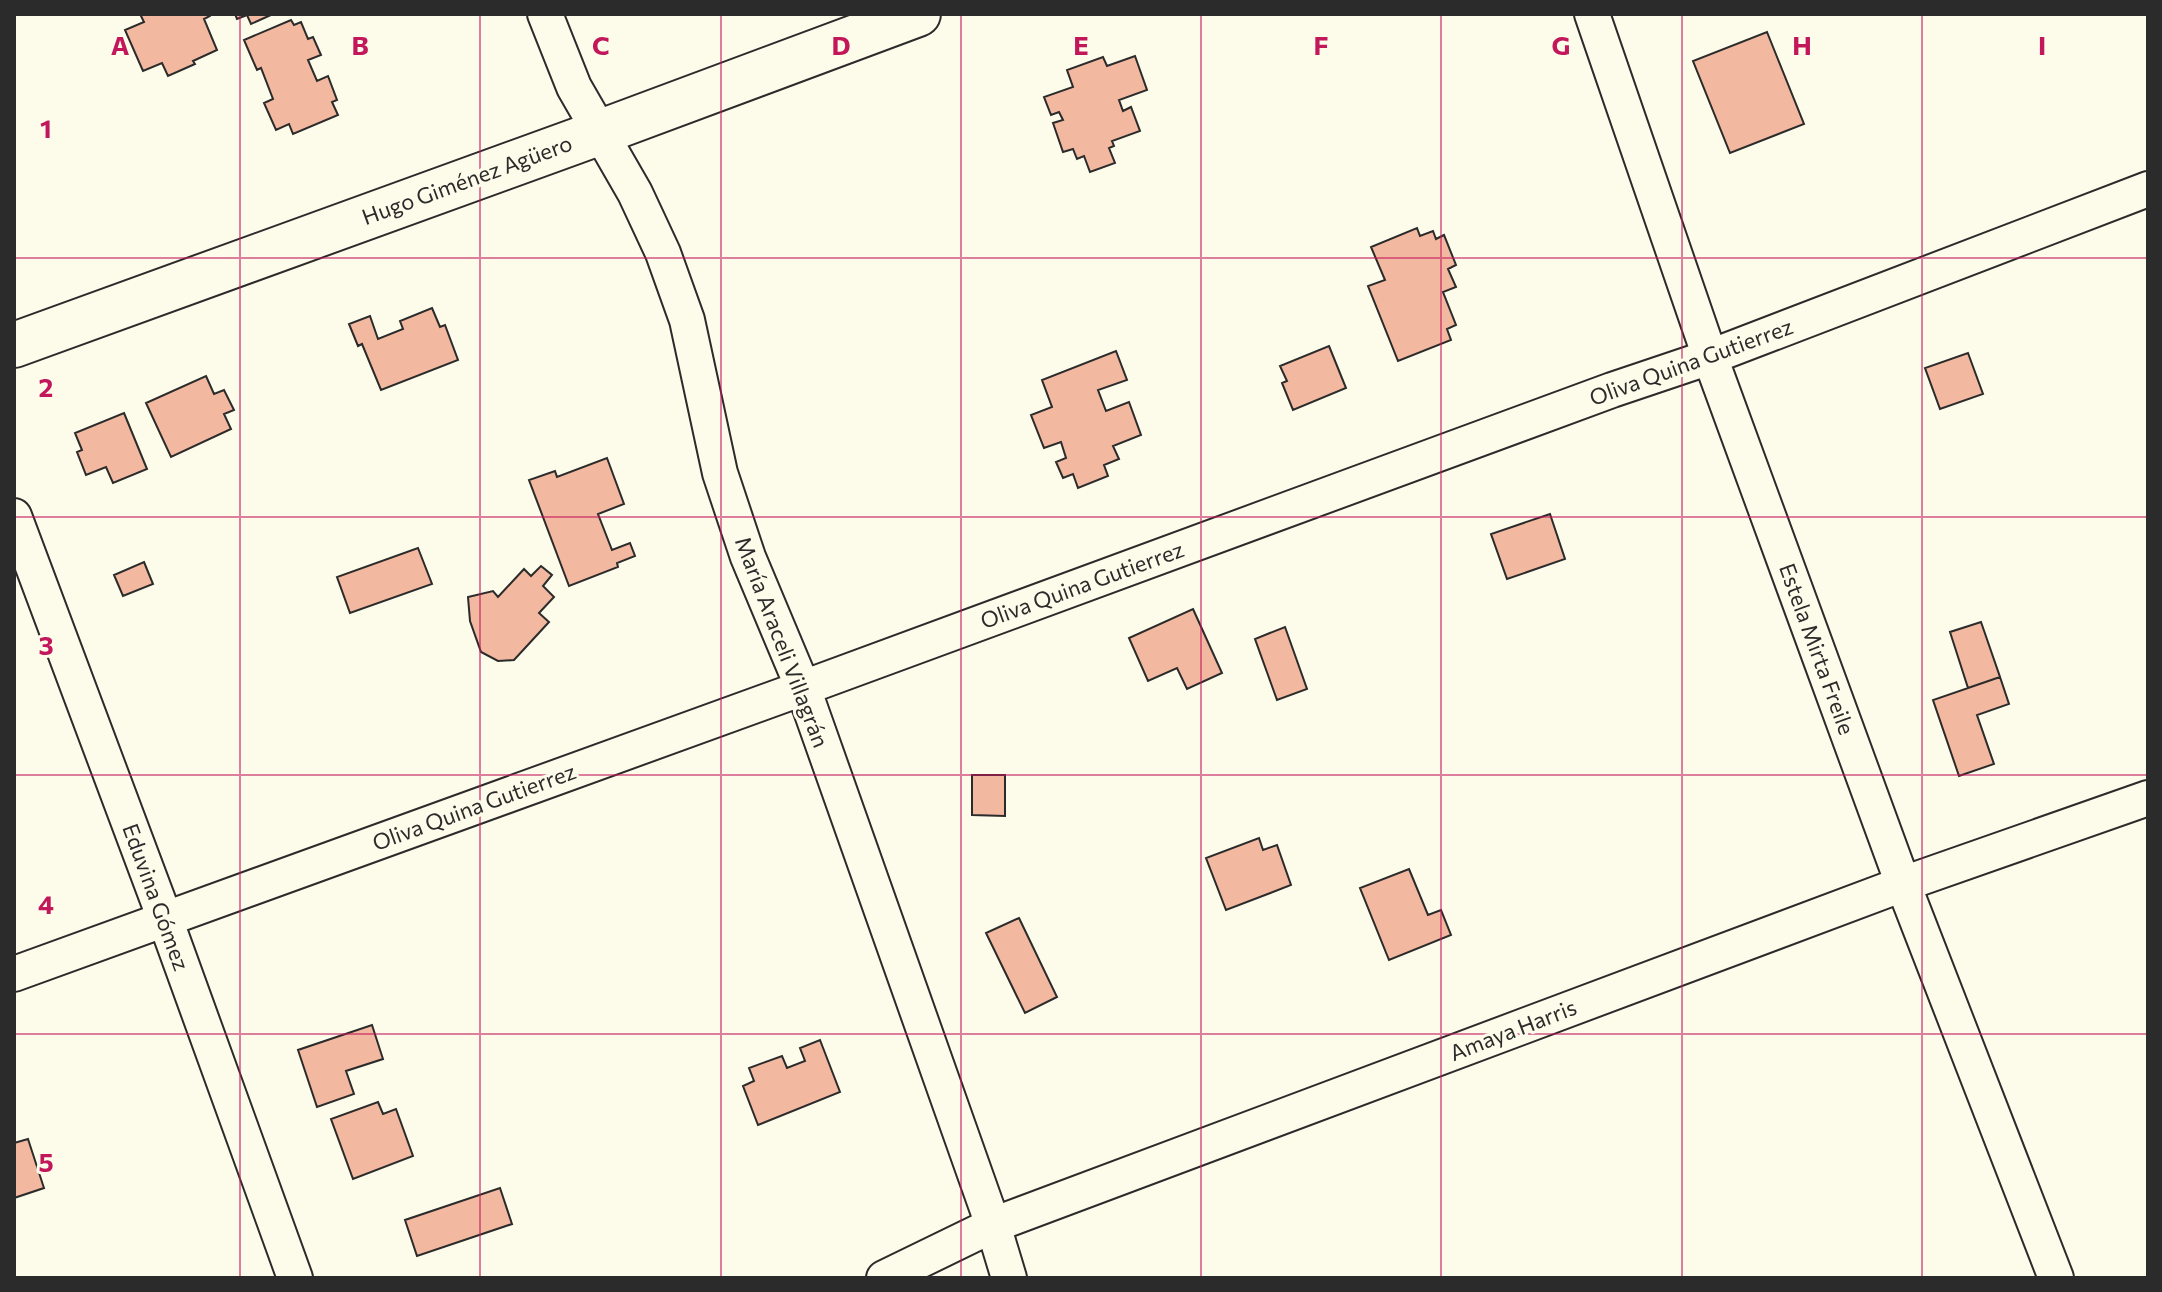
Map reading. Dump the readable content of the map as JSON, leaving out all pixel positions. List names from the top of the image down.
{
  "streets": {
    "street": [
      "Hugo Giménez Agüero",
      "Oliva Quina Gutierrez",
      "María Araceli Villagrán",
      "Estela Mirta Freile",
      "Eduvina Gómez",
      "Amaya Harris"
    ]
  },
  "crossings": [
    ["Hugo Giménez Agüero", "María Araceli Villagrán"],
    ["Oliva Quina Gutierrez", "María Araceli Villagrán"],
    ["Oliva Quina Gutierrez", "Estela Mirta Freile"],
    ["Oliva Quina Gutierrez", "Eduvina Gómez"],
    ["María Araceli Villagrán", "Amaya Harris"],
    ["Estela Mirta Freile", "Amaya Harris"]
  ],
  "grid": {
    "columns": [
      "A",
      "B",
      "C",
      "D",
      "E",
      "F",
      "G",
      "H",
      "I"
    ],
    "rows": [
      "1",
      "2",
      "3",
      "4",
      "5"
    ]
  }
}
